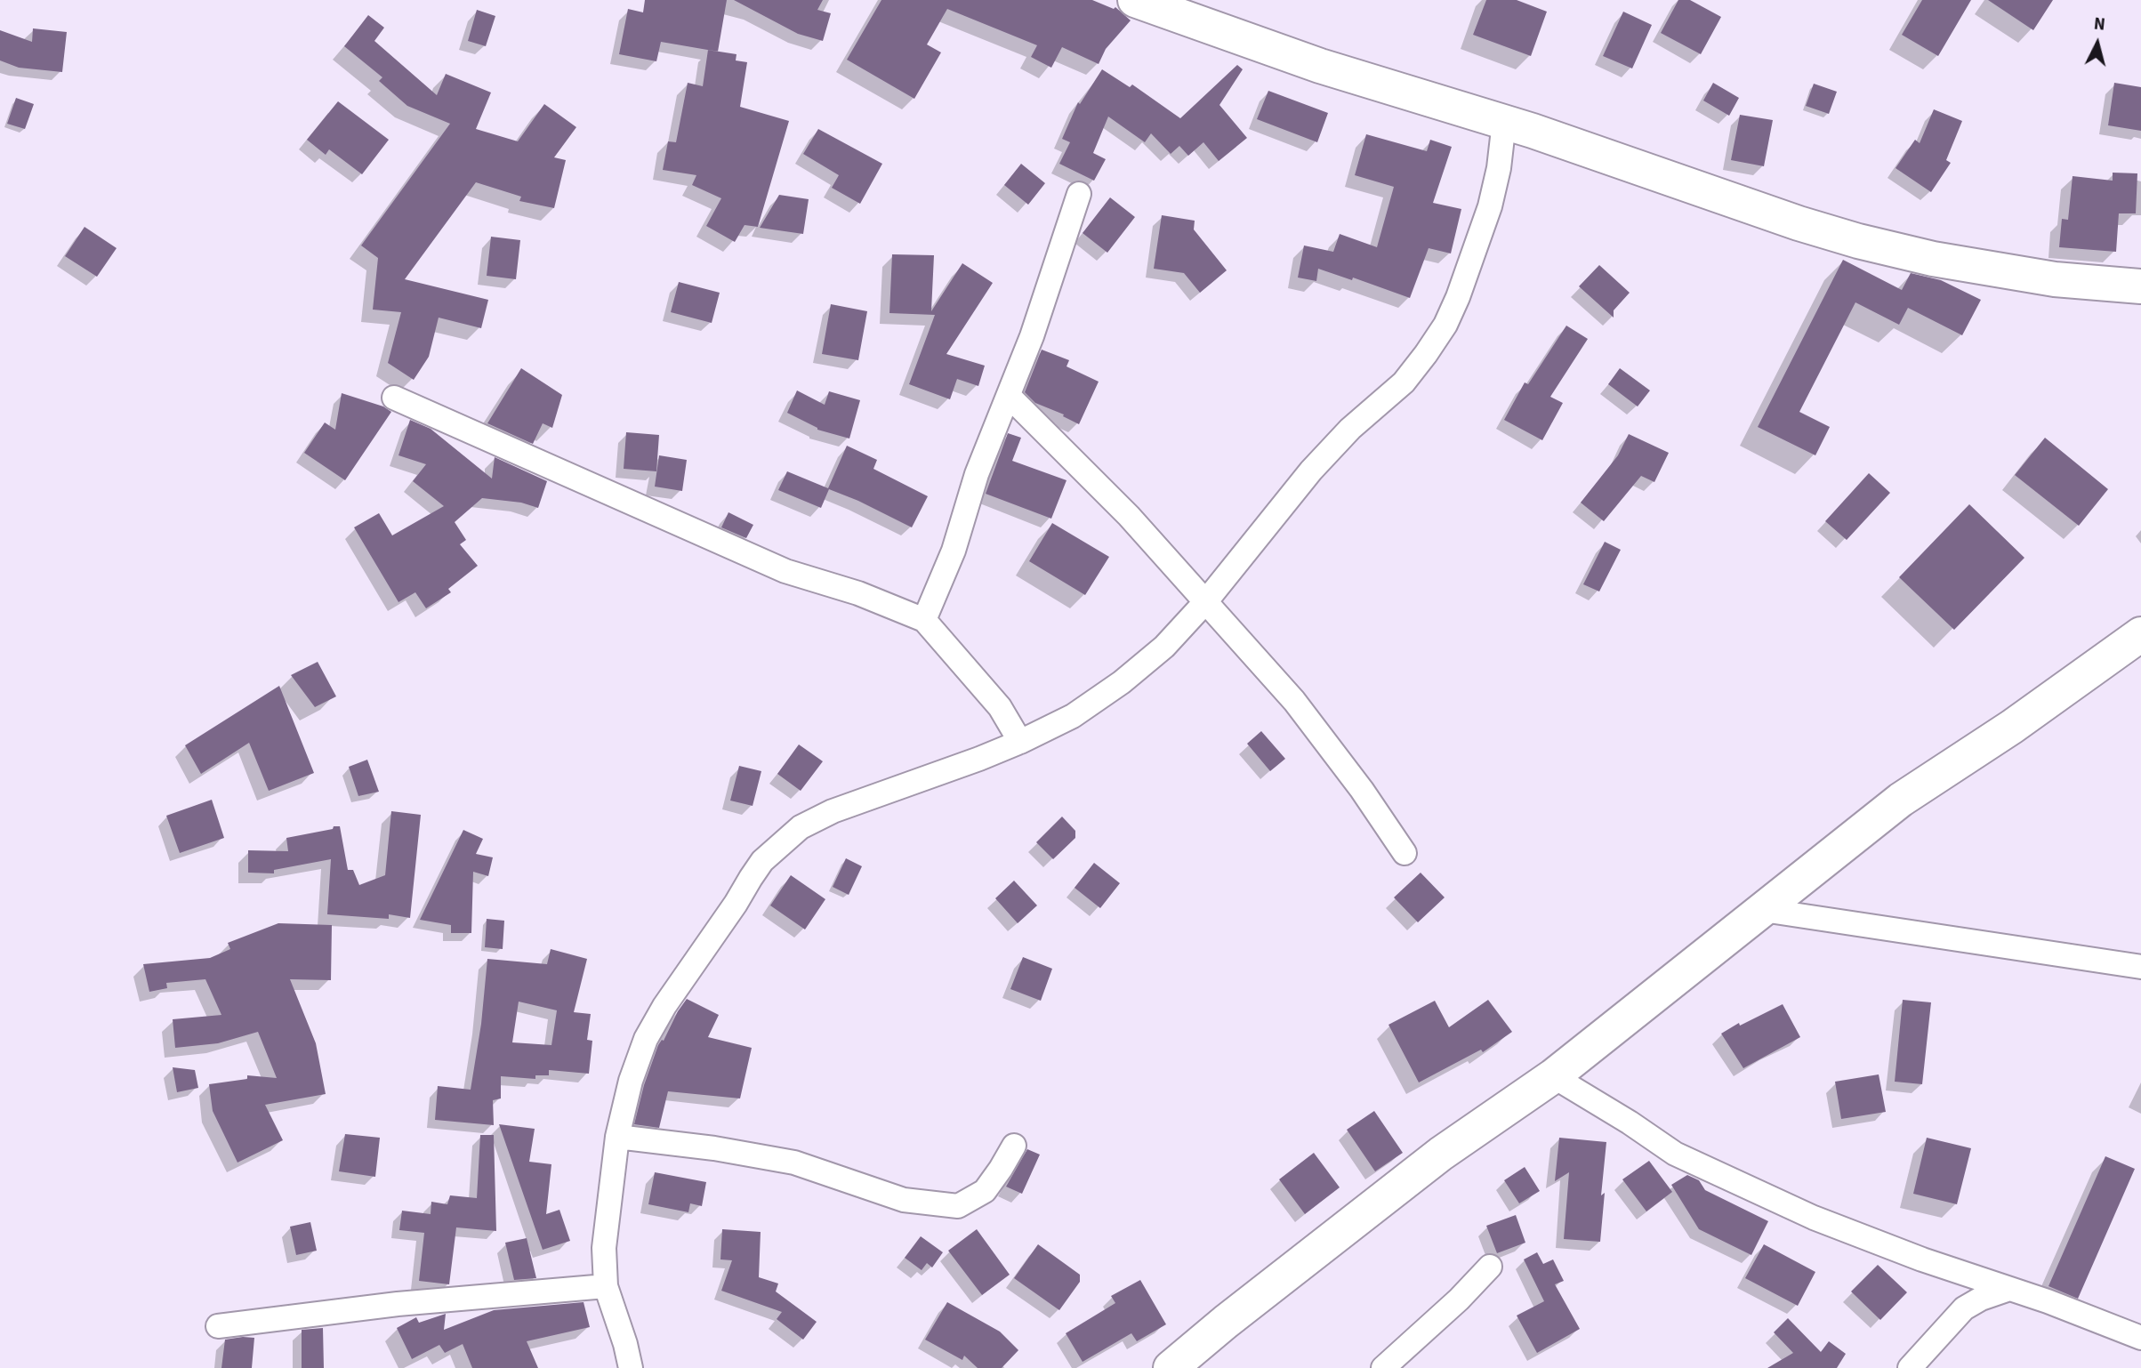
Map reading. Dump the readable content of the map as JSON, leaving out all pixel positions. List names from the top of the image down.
{
  "north": "top"
}
